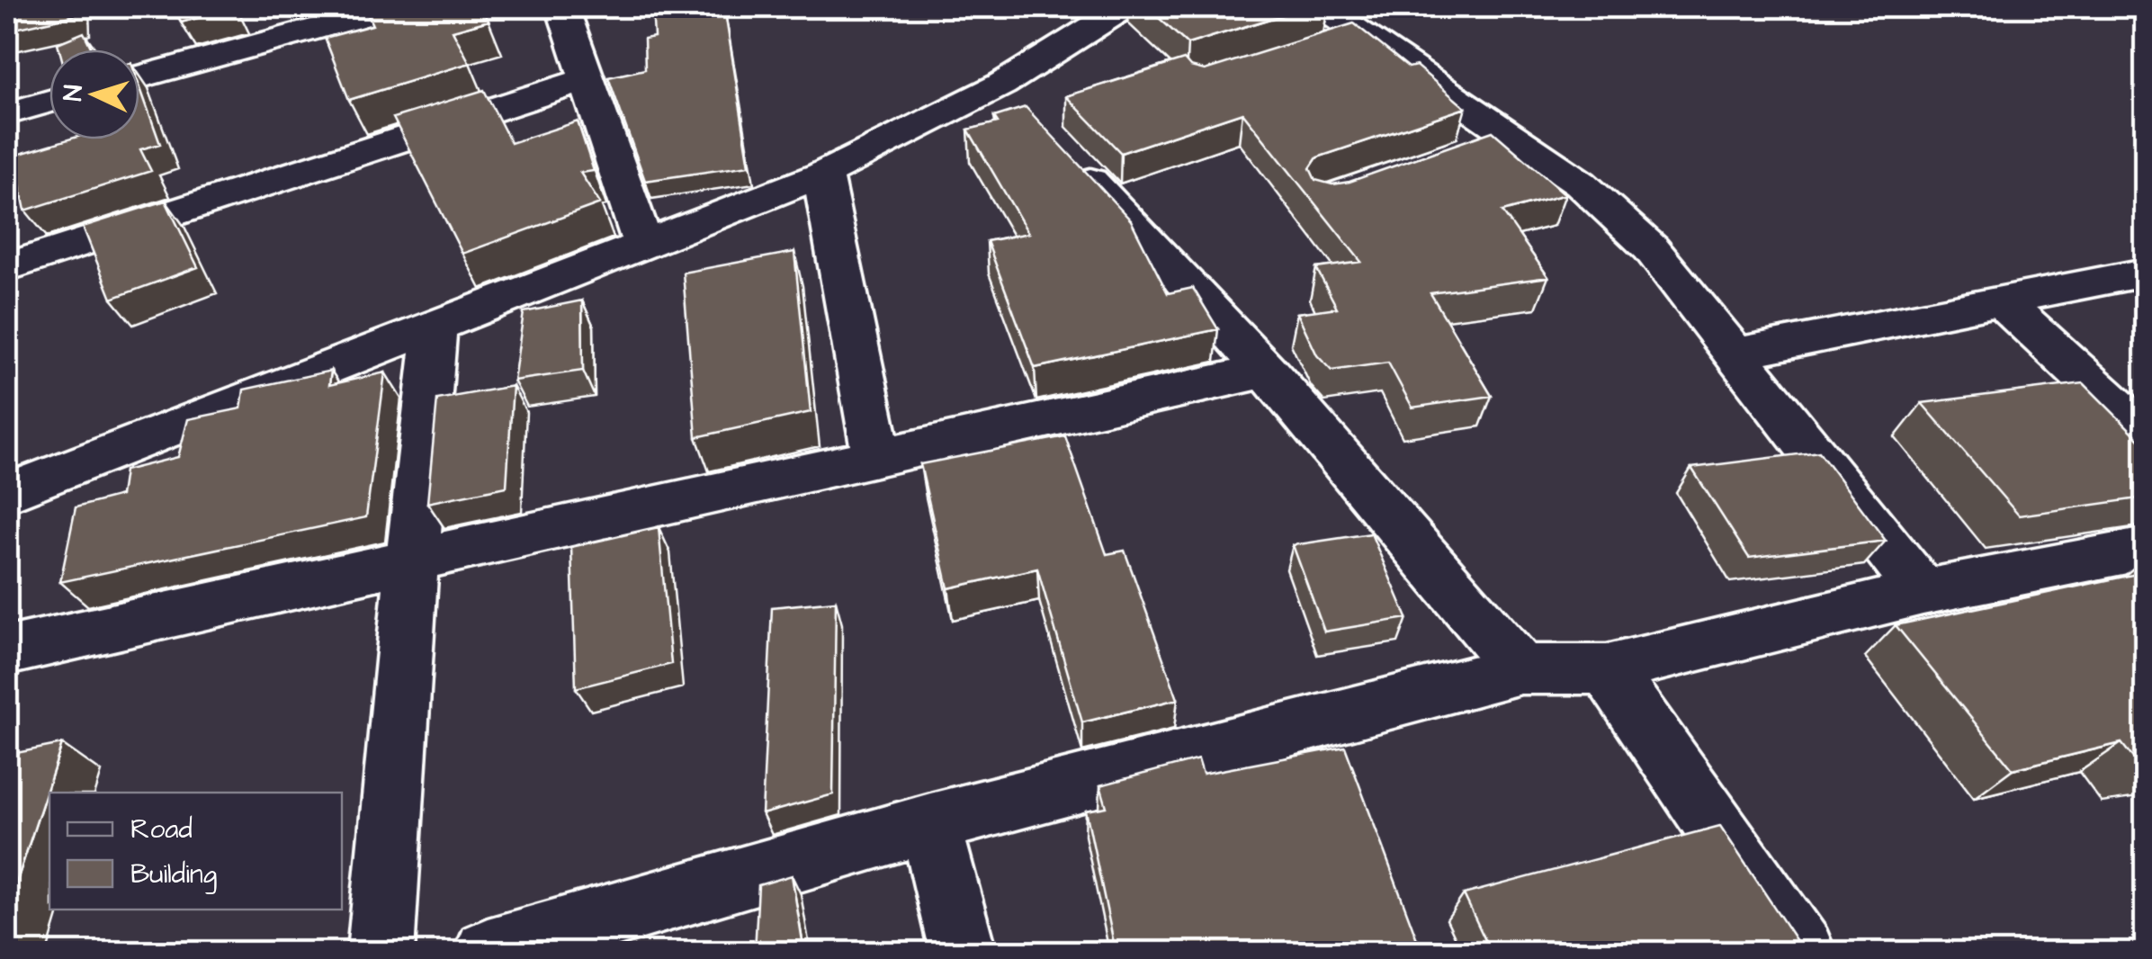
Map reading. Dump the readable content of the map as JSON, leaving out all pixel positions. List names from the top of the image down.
{
  "legend": ["Road", "Building"],
  "north": "left"
}
